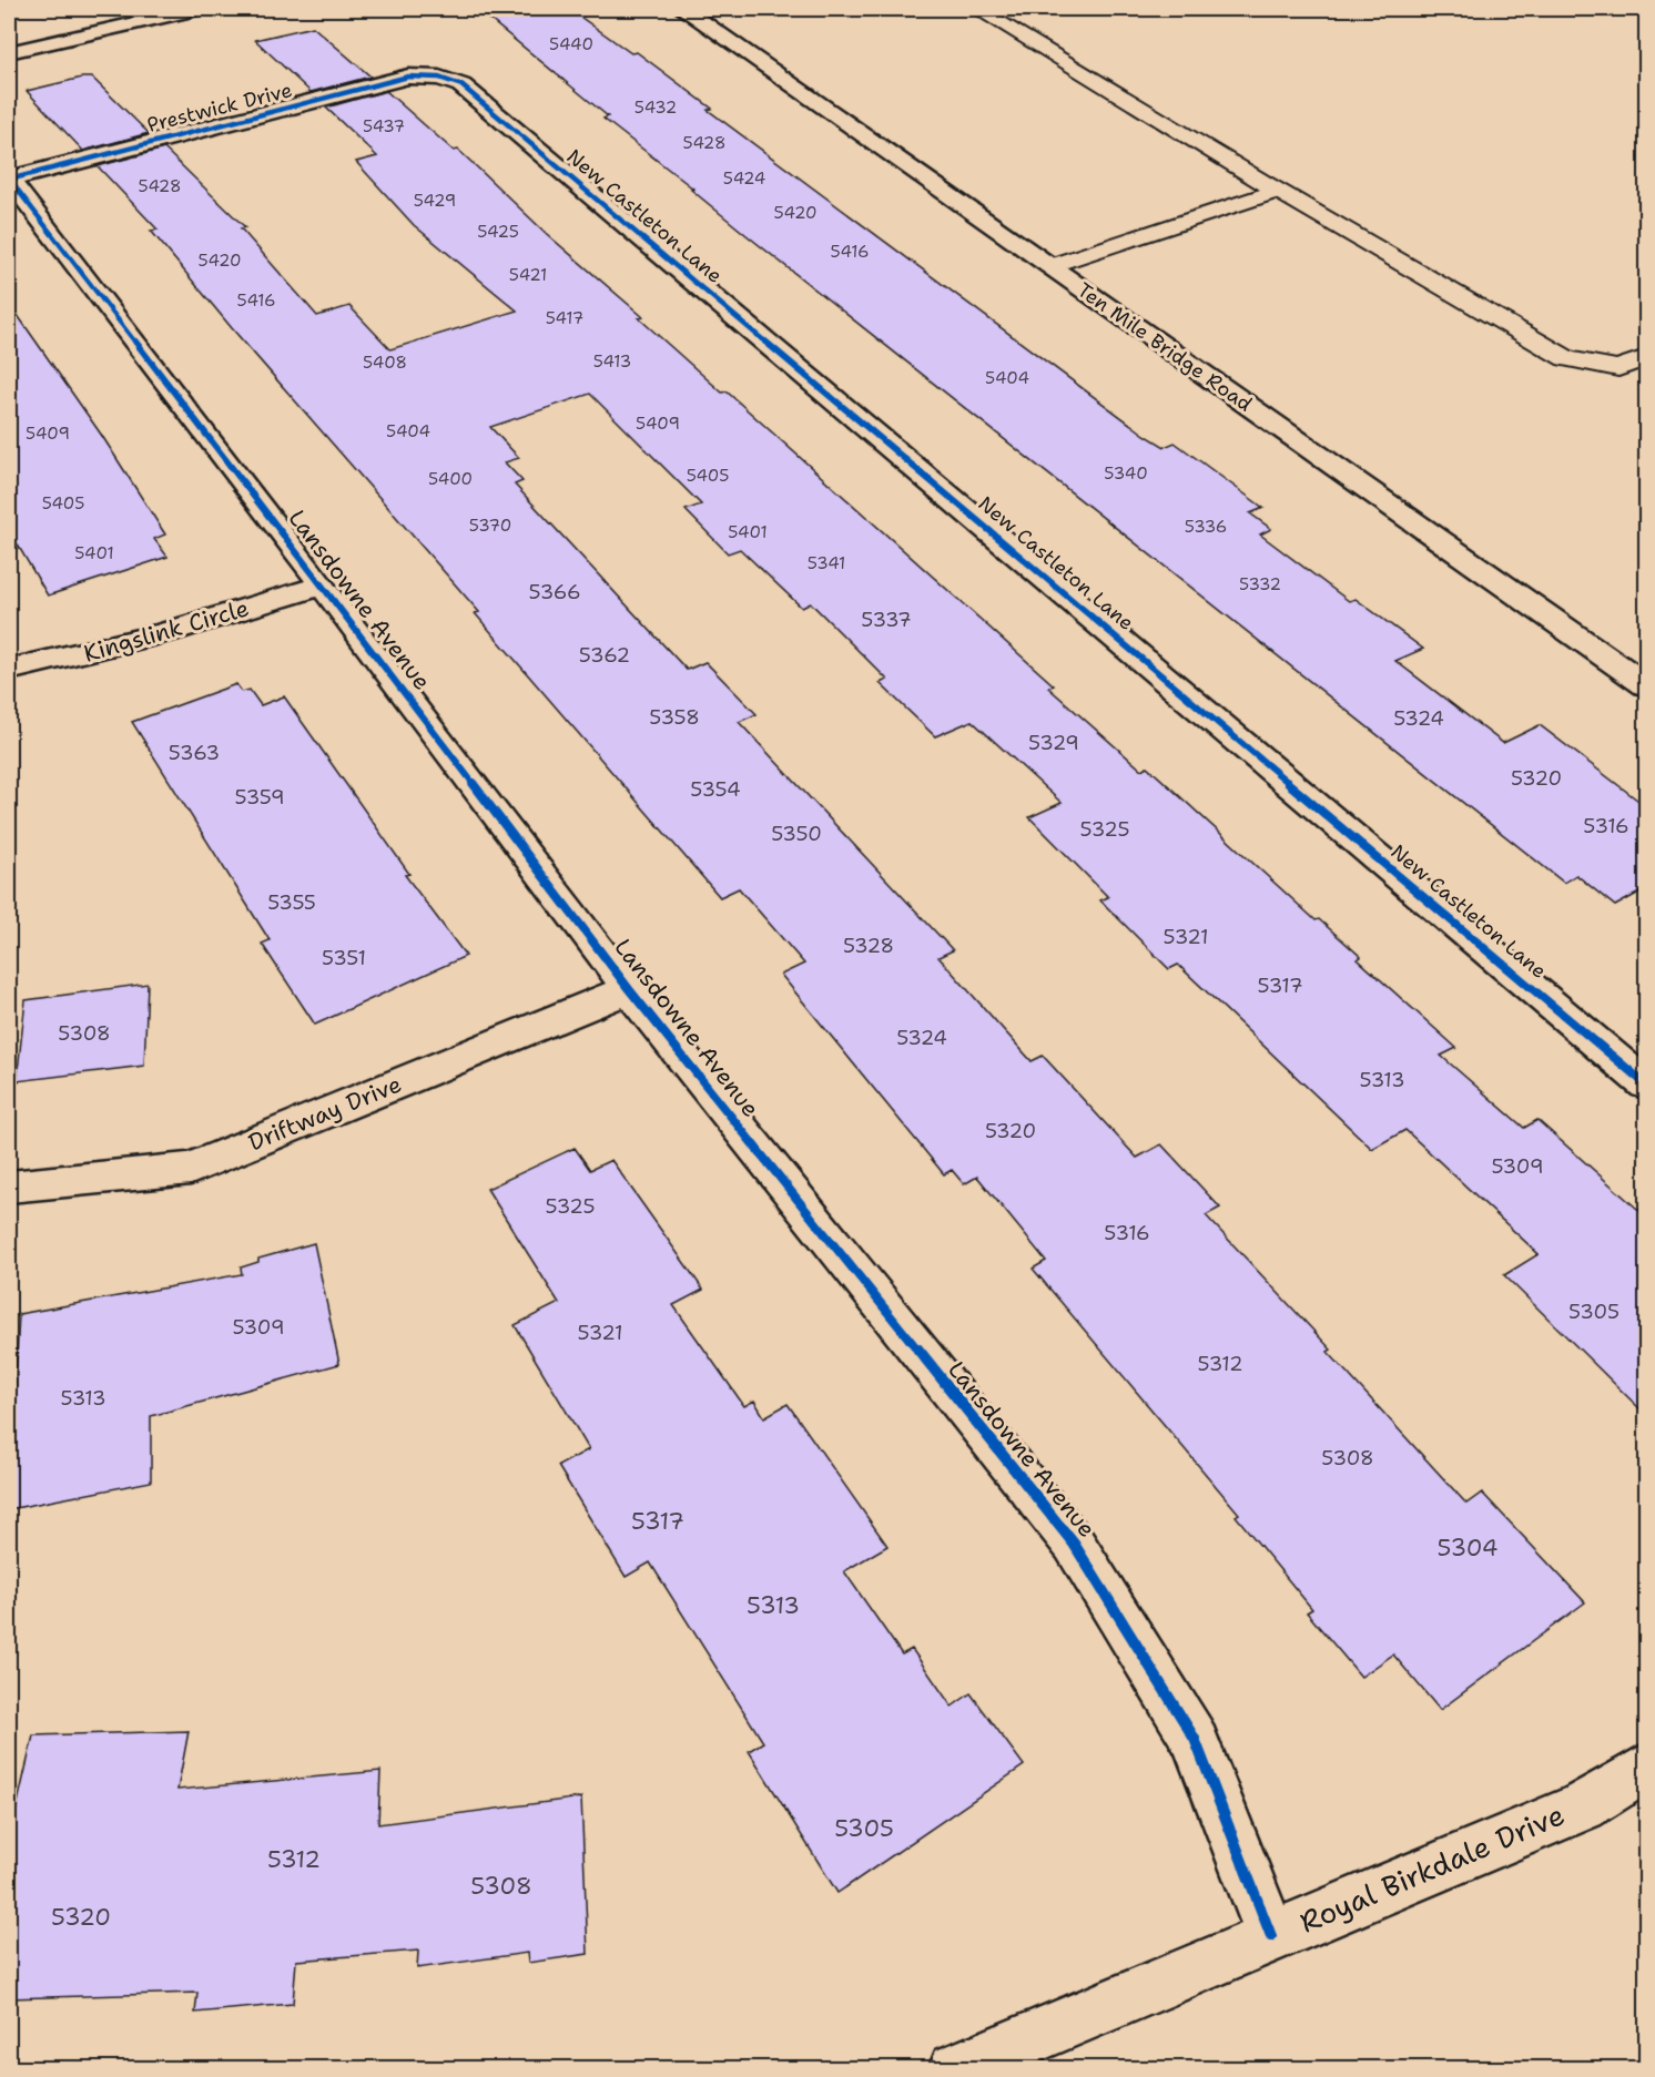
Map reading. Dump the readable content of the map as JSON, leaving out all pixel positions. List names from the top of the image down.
{
  "streets": {
    "street": [
      "Prestwick Drive",
      "New Castleton Lane",
      "Ten Mile Bridge Road",
      "Lansdowne Avenue",
      "Kingslink Circle",
      "Driftway Drive",
      "Royal Birkdale Drive"
    ]
  },
  "crossings": [
    ["Prestwick Drive", "New Castleton Lane"],
    ["Prestwick Drive", "Lansdowne Avenue"],
    ["Lansdowne Avenue", "Kingslink Circle"],
    ["Lansdowne Avenue", "Driftway Drive"],
    ["Lansdowne Avenue", "Royal Birkdale Drive"]
  ],
  "house_numbers": [
    "5440",
    "5432",
    "5437",
    "5428",
    "5424",
    "5428",
    "5429",
    "5420",
    "5425",
    "5416",
    "5420",
    "5421",
    "5416",
    "5417",
    "5413",
    "5408",
    "5404",
    "5409",
    "5404",
    "5409",
    "5340",
    "5405",
    "5400",
    "5405",
    "5370",
    "5336",
    "5401",
    "5401",
    "5341",
    "5332",
    "5366",
    "5337",
    "5362",
    "5358",
    "5324",
    "5329",
    "5363",
    "5320",
    "5354",
    "5359",
    "5316",
    "5325",
    "5350",
    "5355",
    "5321",
    "5328",
    "5351",
    "5317",
    "5308",
    "5324",
    "5313",
    "5320",
    "5309",
    "5325",
    "5316",
    "5305",
    "5309",
    "5321",
    "5312",
    "5313",
    "5308",
    "5317",
    "5304",
    "5313",
    "5305",
    "5312",
    "5308",
    "5320"
  ]
}
